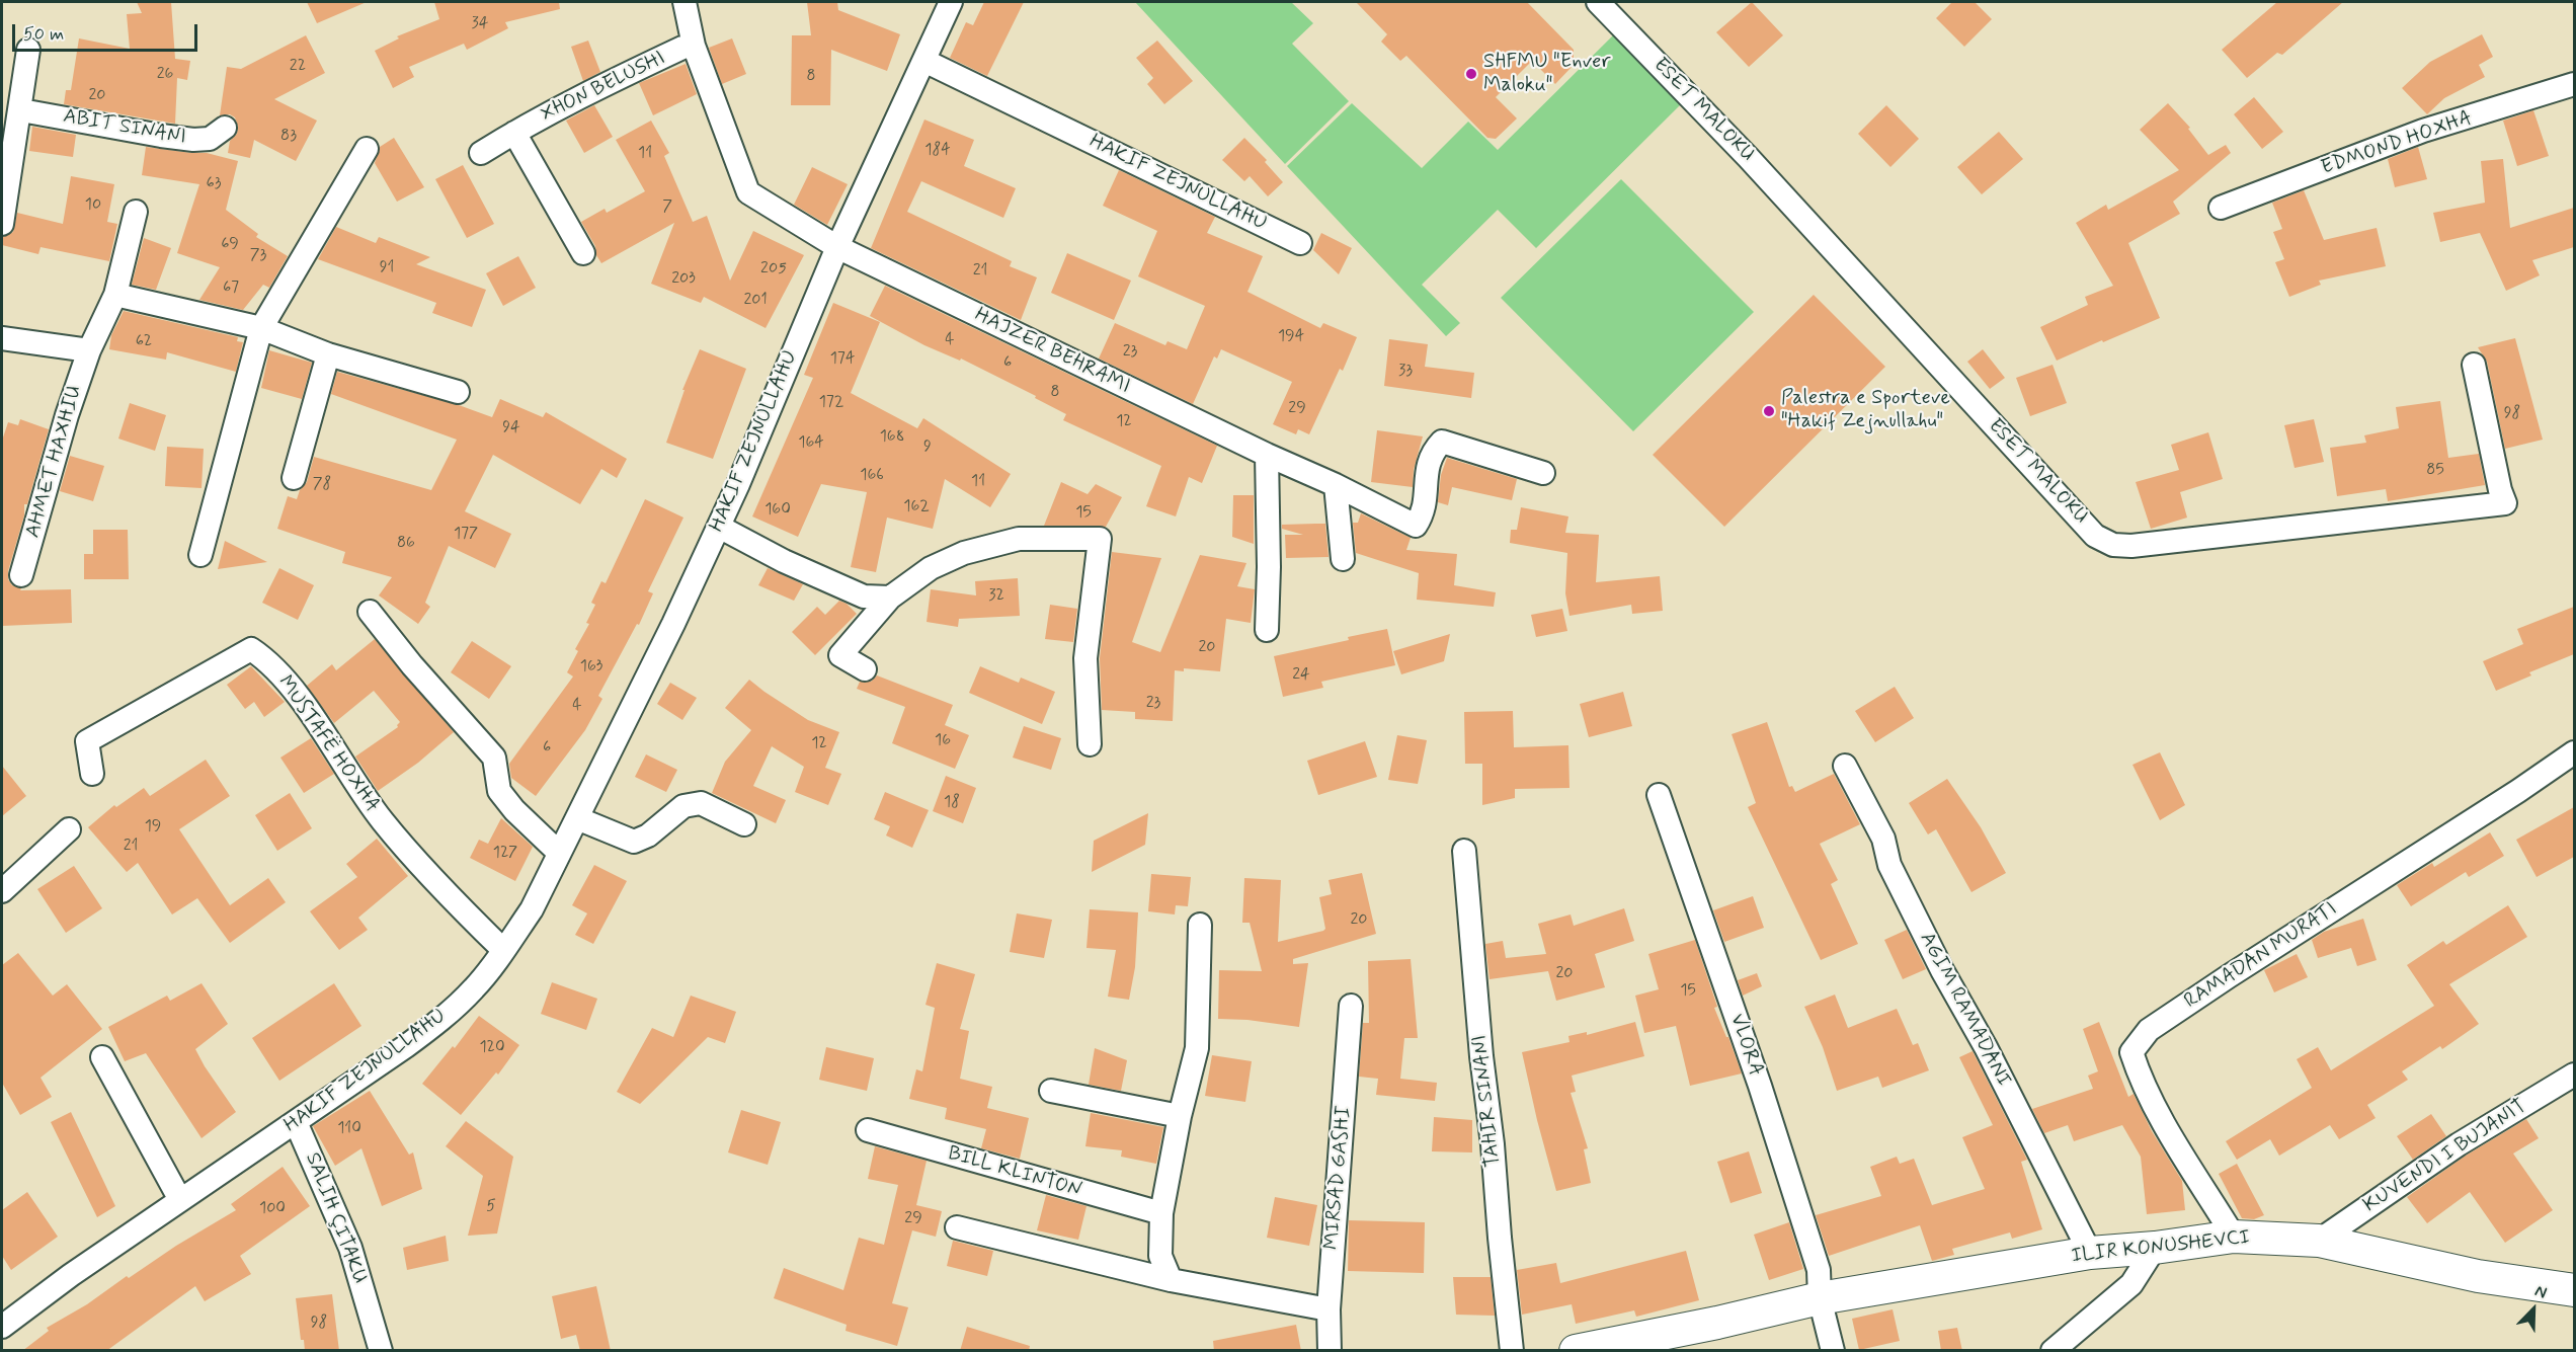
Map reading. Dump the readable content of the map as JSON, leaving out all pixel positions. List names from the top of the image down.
{
  "streets": {
    "street": [
      "XHON BELUSHI",
      "ESET MALOKU",
      "ABIT SINANI",
      "EDMOND HOXHA",
      "HAKIF ZEJNULLAHU",
      "HAJZER BEHRAMI",
      "AHMET HAXHIU",
      "MUSTAFË HOXHA",
      "RAMADAN MURATI",
      "AGIM RAMADANI",
      "VLORA",
      "TAHIR SINANI",
      "KUVENDI I BUJANIT",
      "BILL KLINTON",
      "MIRSAD GASHI",
      "SALIH ÇITAKU",
      "ILIR KONUSHEVCI"
    ]
  },
  "crossings": [
    ["HAKIF ZEJNULLAHU", "HAJZER BEHRAMI"],
    ["HAKIF ZEJNULLAHU", "MUSTAFË HOXHA"],
    ["HAKIF ZEJNULLAHU", "SALIH ÇITAKU"],
    ["RAMADAN MURATI", "ILIR KONUSHEVCI"],
    ["AGIM RAMADANI", "ILIR KONUSHEVCI"],
    ["VLORA", "ILIR KONUSHEVCI"],
    ["KUVENDI I BUJANIT", "ILIR KONUSHEVCI"]
  ],
  "places": ["SHFMU \"Enver Maloku\"", "Palestra e Sporteve \"Hakif Zejnullahu\""],
  "house_numbers": [
    "34",
    "22",
    "26",
    "8",
    "20",
    "83",
    "184",
    "11",
    "63",
    "10",
    "7",
    "69",
    "73",
    "91",
    "205",
    "21",
    "203",
    "67",
    "201",
    "194",
    "4",
    "62",
    "23",
    "174",
    "6",
    "33",
    "8",
    "172",
    "29",
    "98",
    "12",
    "94",
    "168",
    "164",
    "9",
    "85",
    "166",
    "11",
    "78",
    "162",
    "160",
    "15",
    "177",
    "86",
    "32",
    "20",
    "163",
    "24",
    "23",
    "4",
    "16",
    "12",
    "6",
    "18",
    "19",
    "21",
    "127",
    "20",
    "20",
    "15",
    "120",
    "110",
    "5",
    "100",
    "29",
    "98"
  ],
  "scale_bar": "50 m",
  "north": "top right"
}
